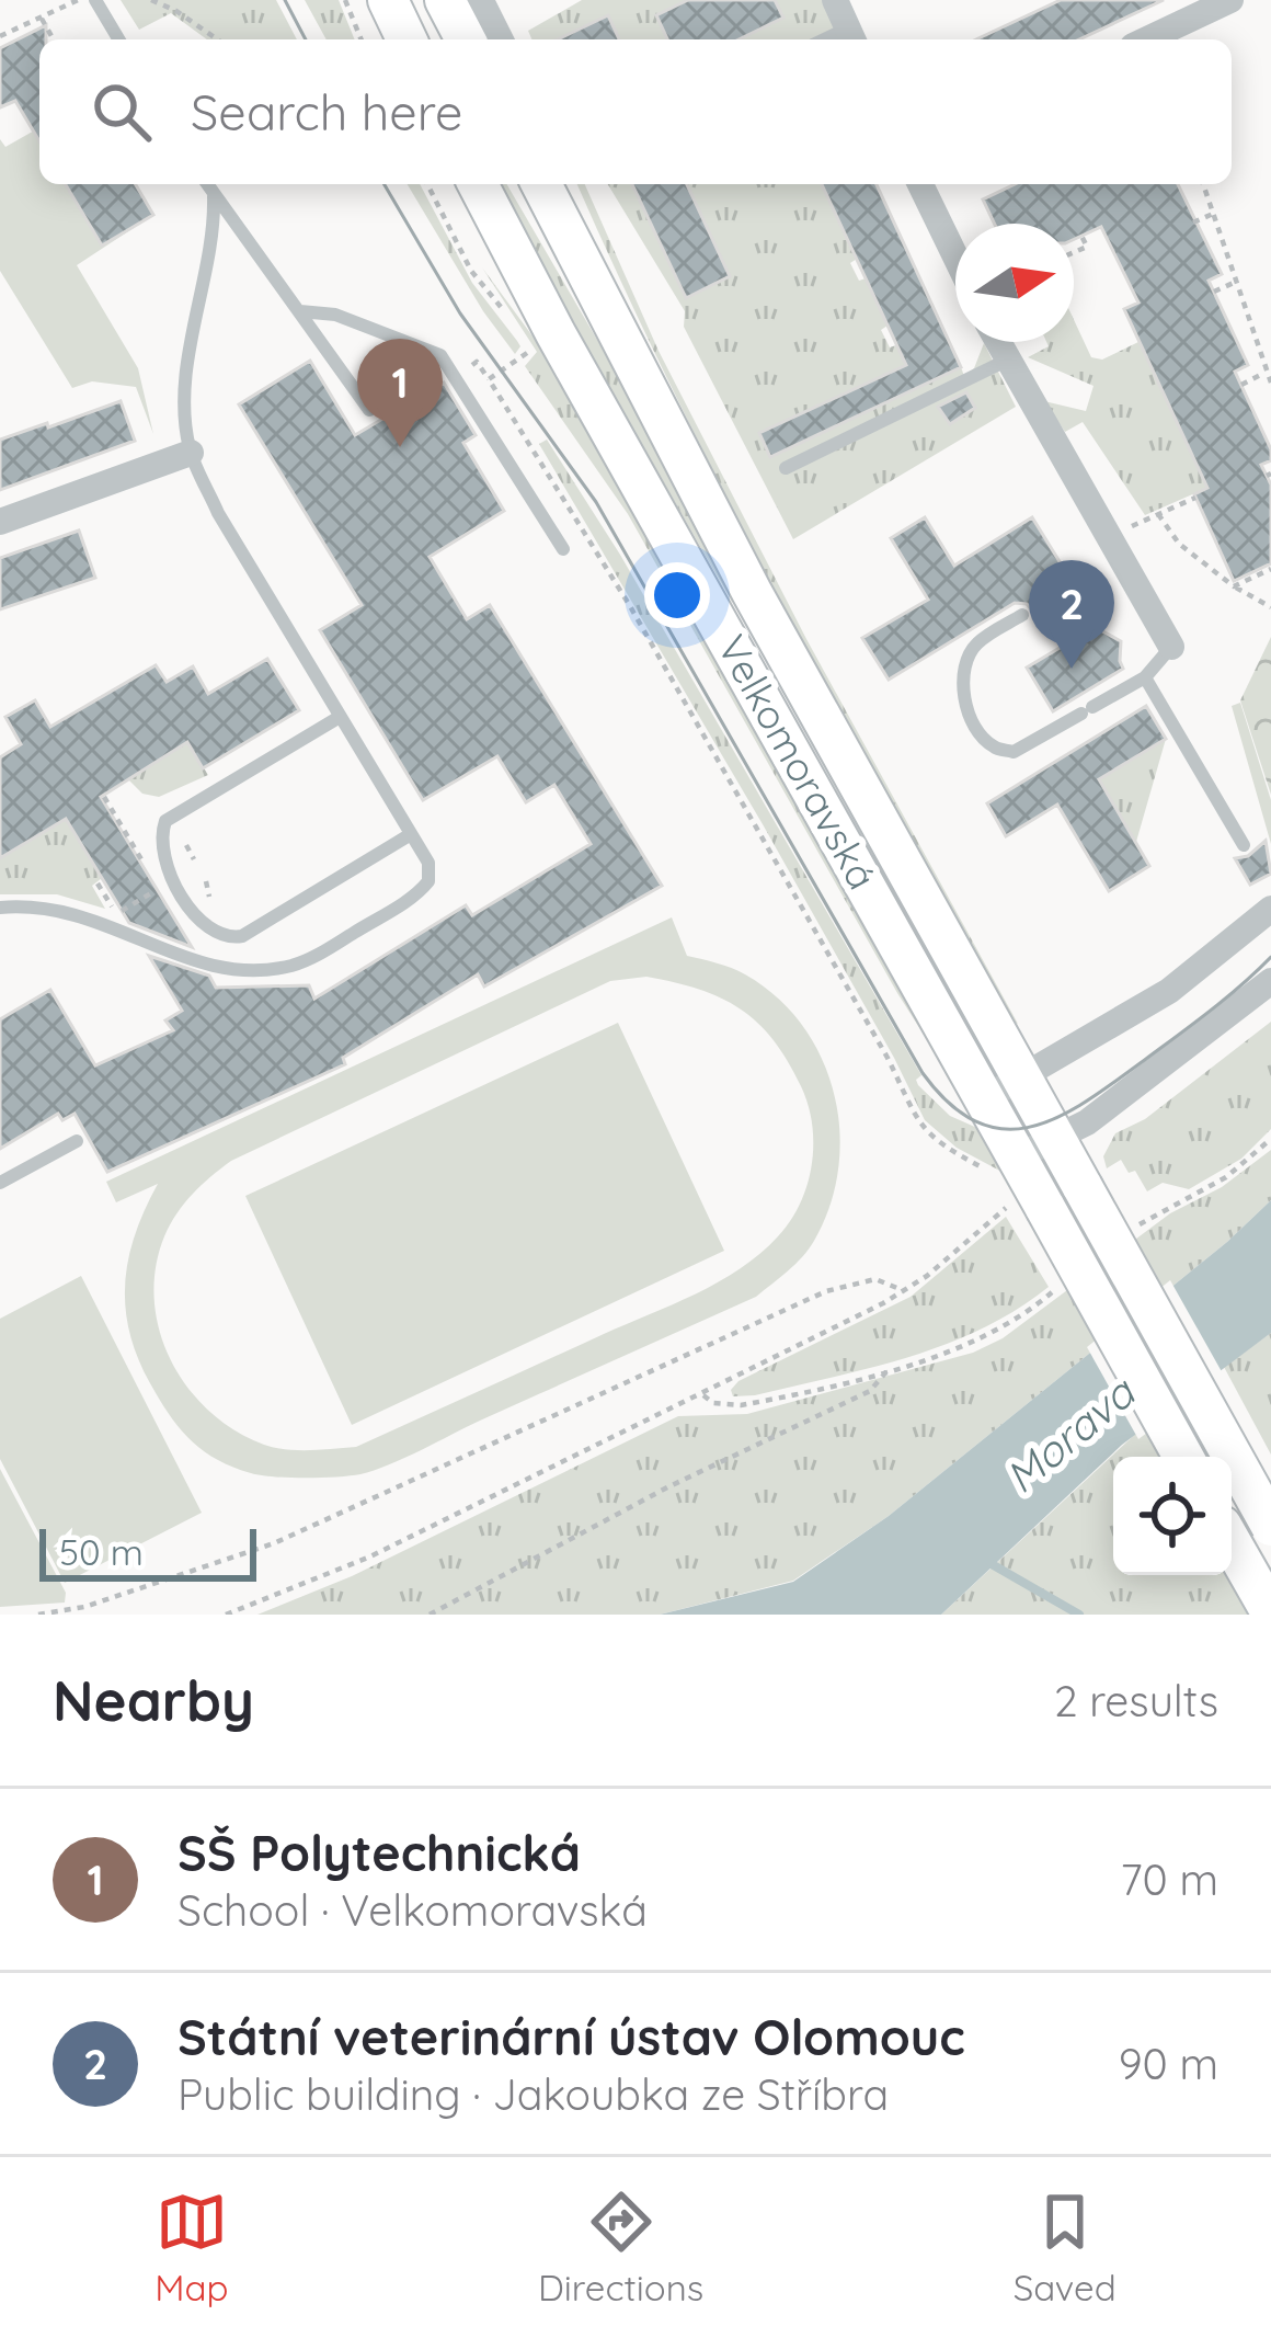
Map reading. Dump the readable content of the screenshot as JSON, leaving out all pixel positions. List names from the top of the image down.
{
  "streets": {
    "main road": ["Velkomoravská"]
  },
  "water": ["Morava"],
  "scale_bar": "50 m",
  "north": "right",
  "page": {
    "search": "Search here",
    "pins": ["1", "2"],
    "scale": "50 m",
    "heading": ["Nearby", "2 results"],
    "list": [
      {
        "mark": "1",
        "name": "SŠ Polytechnická",
        "note": "School · Velkomoravská",
        "value": "70 m"
      },
      {
        "mark": "2",
        "name": "Státní veterinární ústav Olomouc",
        "note": "Public building · Jakoubka ze Stříbra",
        "value": "90 m"
      }
    ],
    "nav": ["Map", "Directions", "Saved"]
  }
}
